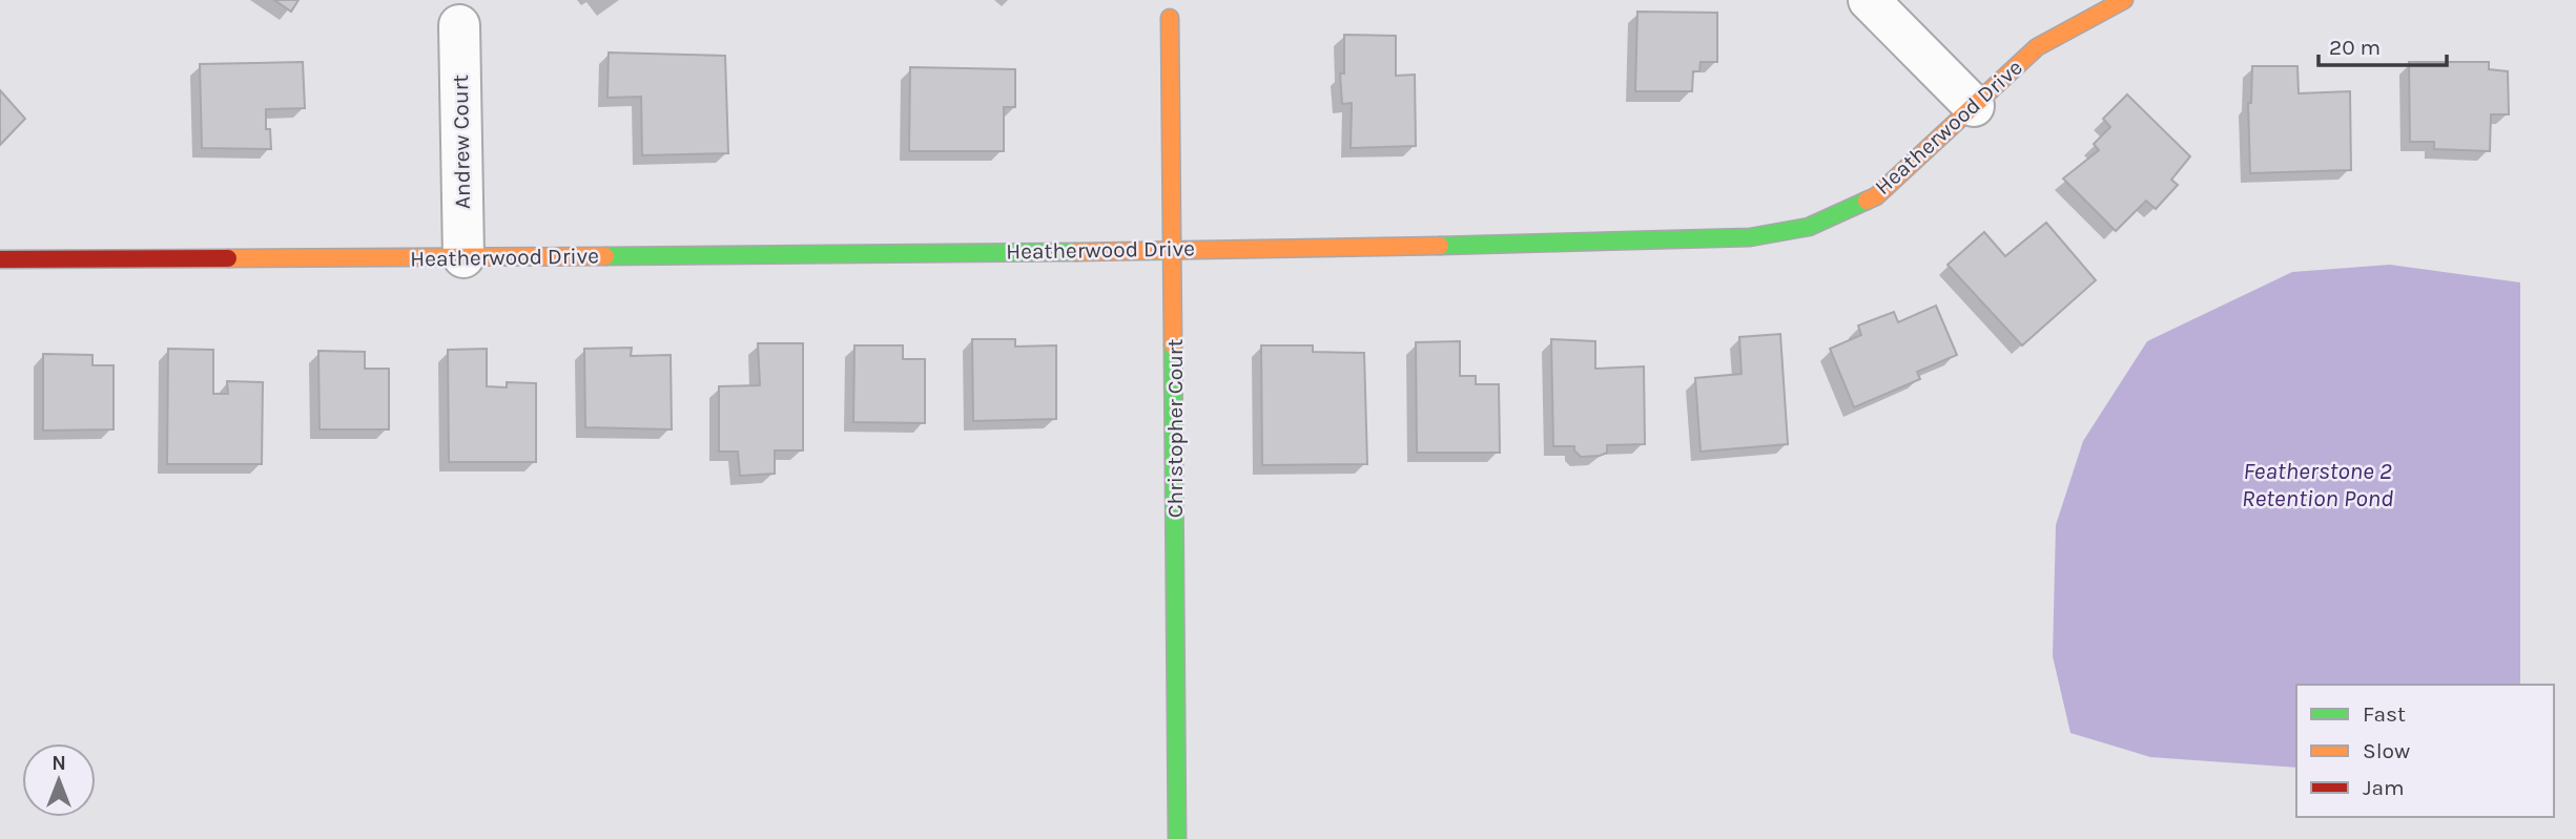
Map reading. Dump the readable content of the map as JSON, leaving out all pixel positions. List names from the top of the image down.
{
  "streets": {
    "street": ["Heatherwood Drive", "Andrew Court", "Christopher Court"]
  },
  "crossings": [
    ["Heatherwood Drive", "Andrew Court"],
    ["Heatherwood Drive", "Christopher Court"]
  ],
  "water": ["Featherstone 2 Retention Pond"],
  "legend": ["Fast", "Slow", "Jam"],
  "scale_bar": "20 m",
  "north": "top"
}
